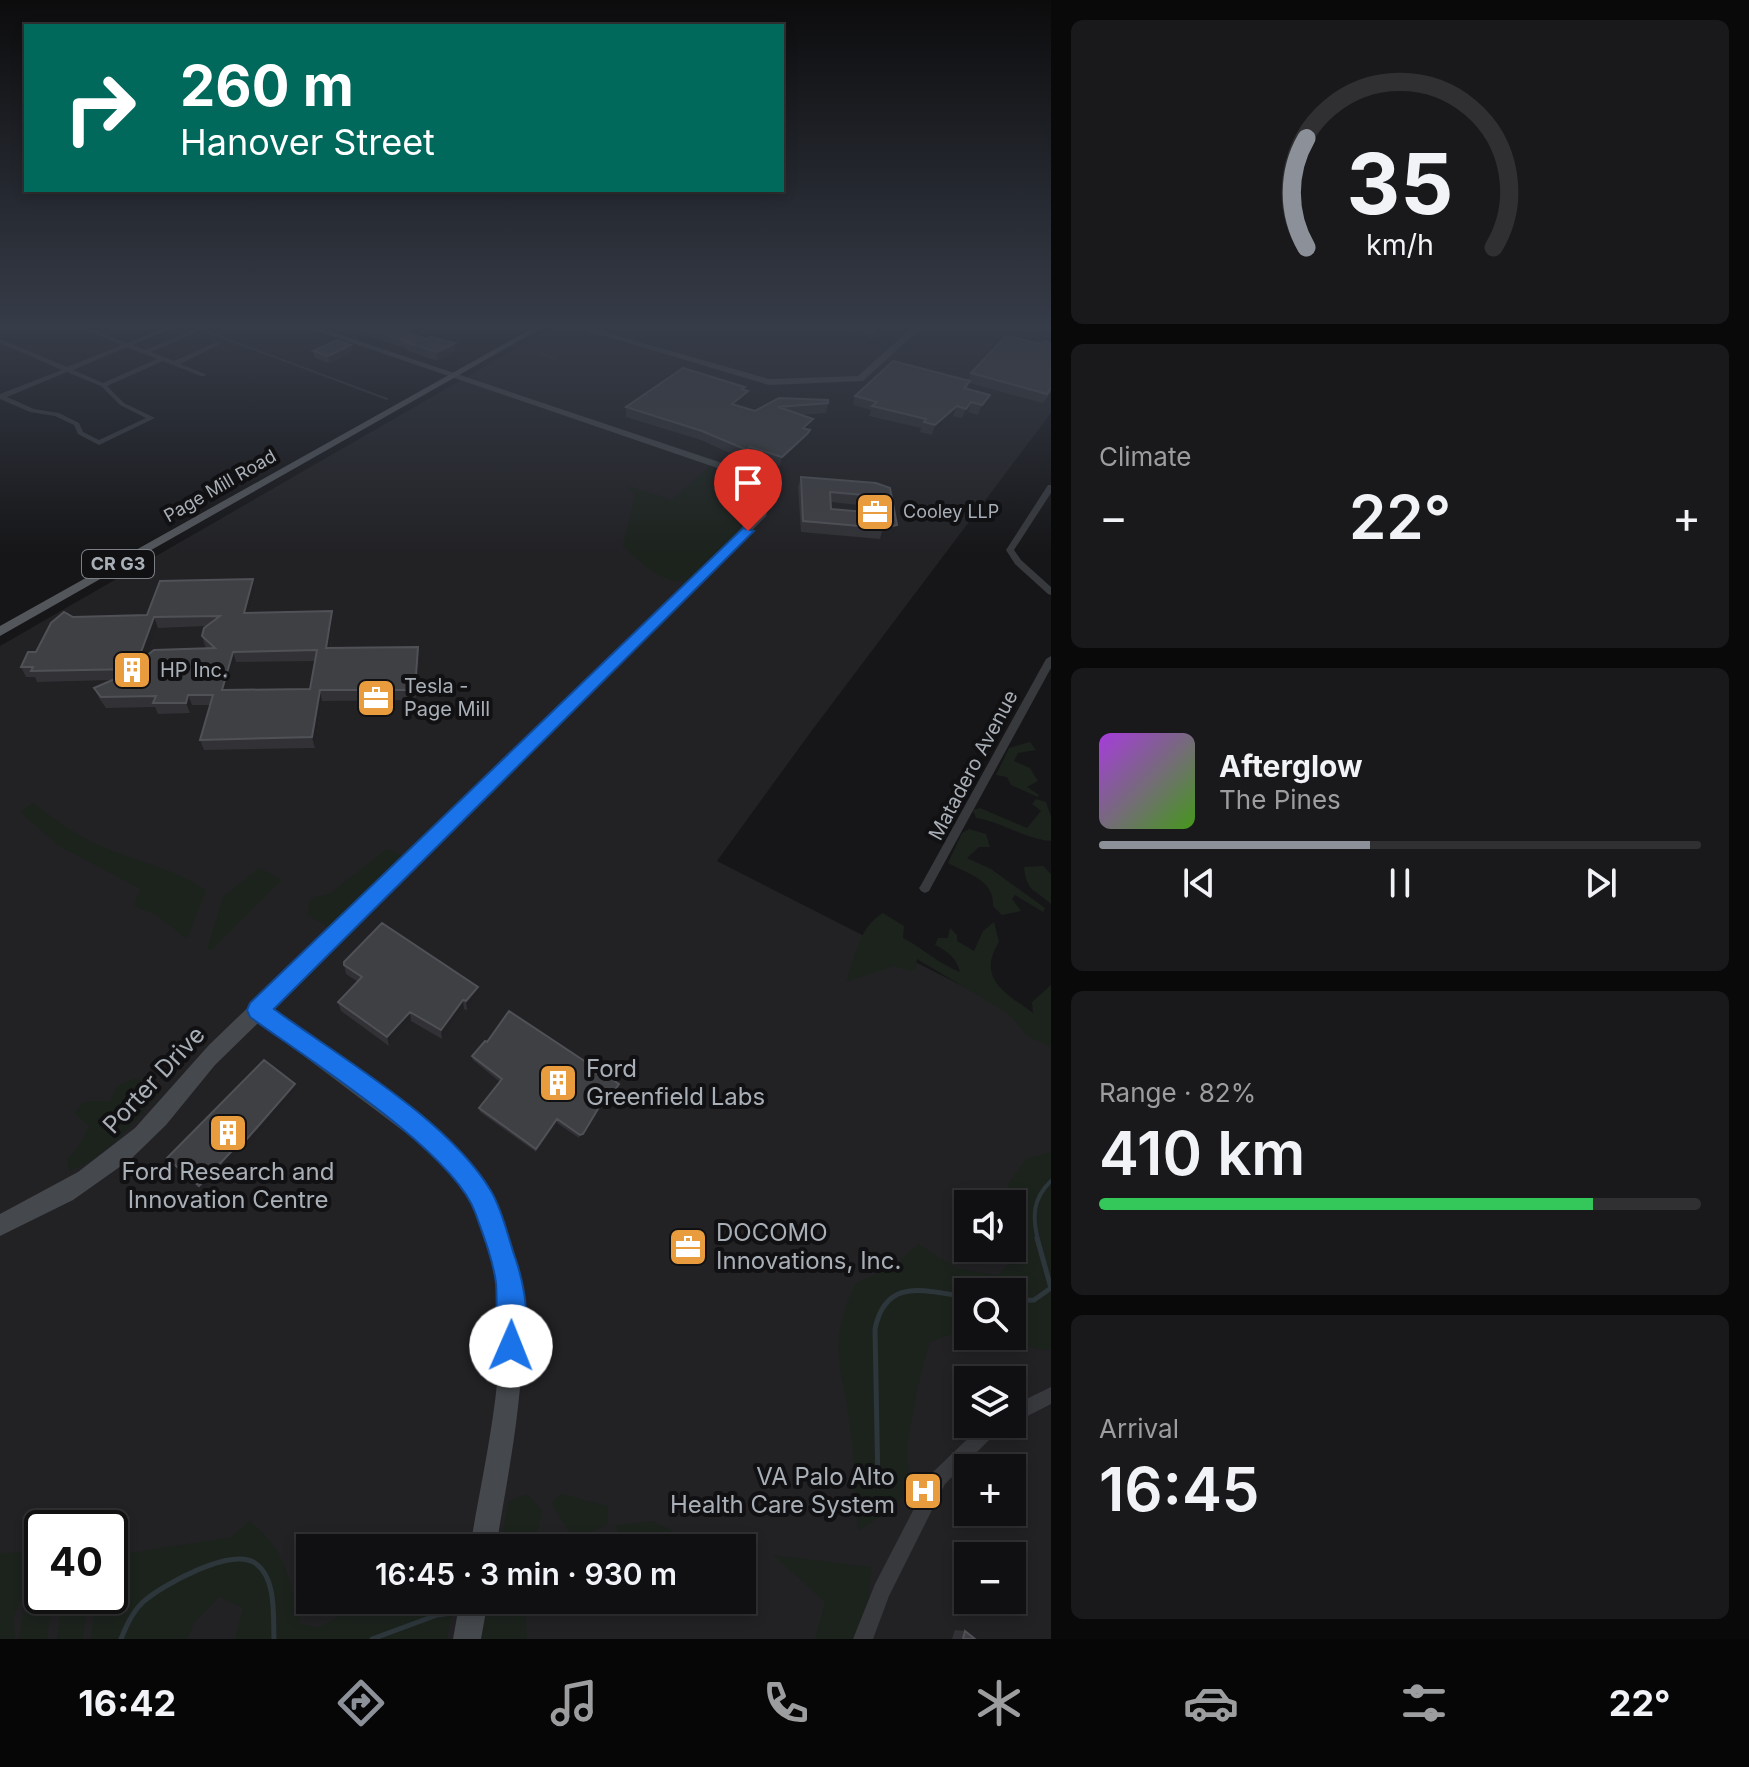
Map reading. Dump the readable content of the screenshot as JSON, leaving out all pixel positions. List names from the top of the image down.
{
  "streets": {
    "main road": ["Page Mill Road", "CR G3"],
    "street": ["Matadero Avenue", "Porter Drive"]
  },
  "places": {
    "office": ["Cooley LLP", "Tesla - Page Mill", "DOCOMO Innovations, Inc."],
    "building": ["HP Inc.", "Ford Greenfield Labs", "Ford Research and Innovation Centre"],
    "hospital": ["VA Palo Alto Health Care System"]
  },
  "page": {
    "turn": ["260 m", "Hanover Street"],
    "tile": [
      "Climate",
      ["Range · 82%", "410 km"],
      ["Arrival", "16:45"]
    ],
    "heat": ["−", "22°", "+"],
    "song": ["Afterglow", "The Pines"],
    "map_buttons": ["+", "−"],
    "limit": "40",
    "trip": "16:45 · 3 min · 930 m",
    "tabs": ["16:42", "22°"],
    "gauge": ["35", "km/h"]
  }
}
